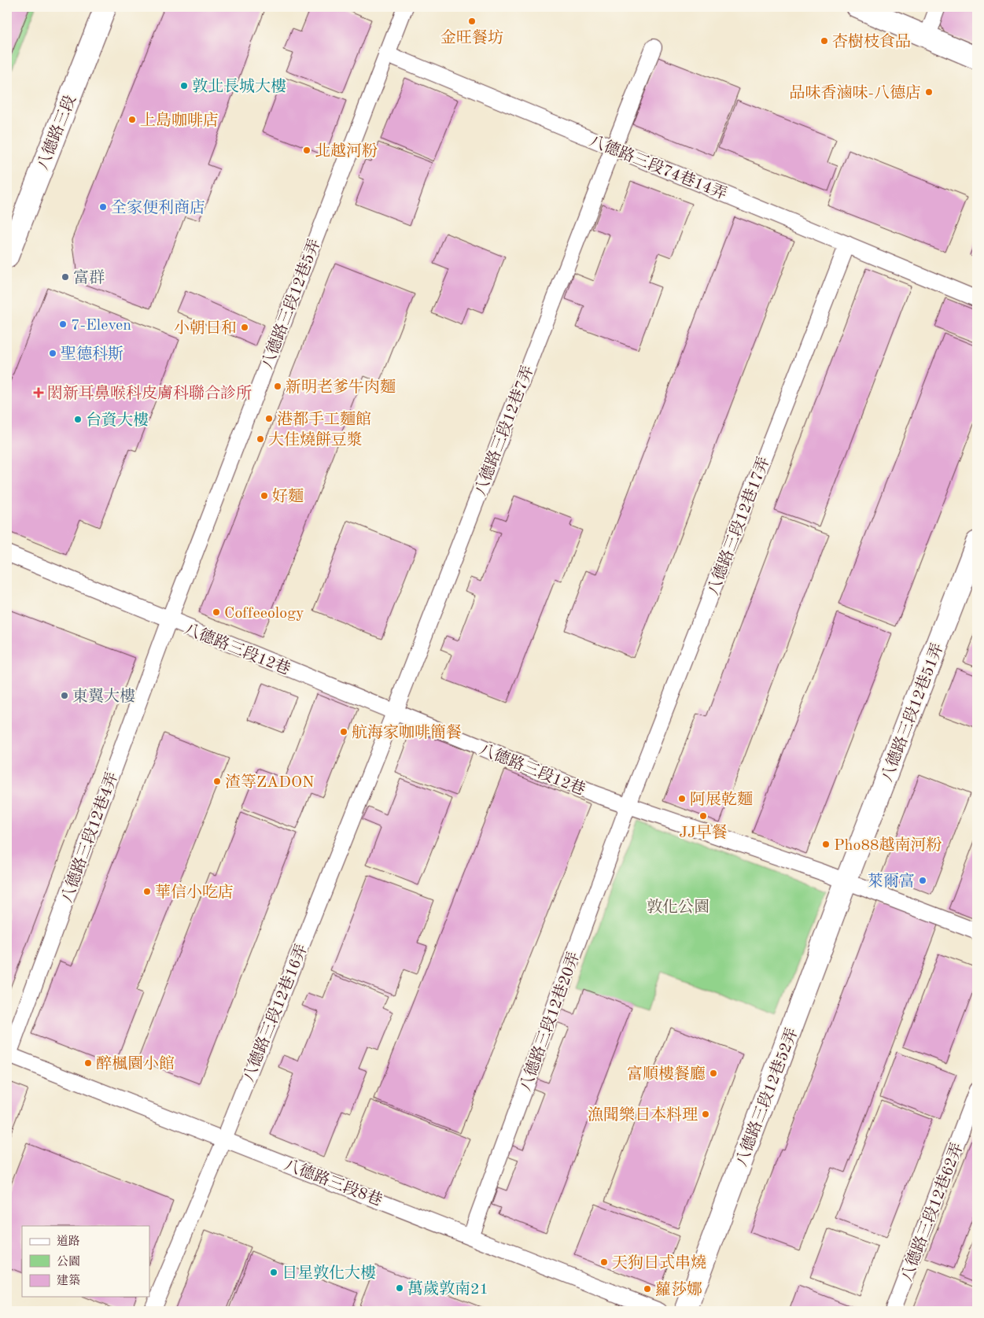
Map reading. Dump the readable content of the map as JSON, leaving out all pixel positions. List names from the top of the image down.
{
  "streets": {
    "street": ["八德路三段", "八德路三段12巷51弄", "八德路三段12巷52弄"],
    "lane": [
      "八德路三段74巷14弄",
      "八德路三段12巷5弄",
      "八德路三段12巷7弄",
      "八德路三段12巷17弄",
      "八德路三段12巷",
      "八德路三段12巷4弄",
      "八德路三段12巷16弄",
      "八德路三段12巷20弄",
      "八德路三段8巷",
      "八德路三段12巷62弄"
    ]
  },
  "crossings": [
    ["八德路三段74巷14弄", "八德路三段12巷5弄"],
    ["八德路三段74巷14弄", "八德路三段12巷7弄"],
    ["八德路三段74巷14弄", "八德路三段12巷17弄"],
    ["八德路三段12巷5弄", "八德路三段12巷"],
    ["八德路三段12巷5弄", "八德路三段12巷4弄"],
    ["八德路三段12巷7弄", "八德路三段12巷"],
    ["八德路三段12巷7弄", "八德路三段12巷16弄"],
    ["八德路三段12巷17弄", "八德路三段12巷"],
    ["八德路三段12巷17弄", "八德路三段12巷20弄"],
    ["八德路三段12巷", "八德路三段12巷51弄"],
    ["八德路三段12巷", "八德路三段12巷4弄"],
    ["八德路三段12巷", "八德路三段12巷16弄"],
    ["八德路三段12巷", "八德路三段12巷20弄"],
    ["八德路三段12巷", "八德路三段12巷52弄"],
    ["八德路三段12巷51弄", "八德路三段12巷52弄"],
    ["八德路三段12巷4弄", "八德路三段8巷"],
    ["八德路三段12巷16弄", "八德路三段8巷"],
    ["八德路三段12巷20弄", "八德路三段8巷"]
  ],
  "parks": ["敦化公園"],
  "places": {
    "other": [
      "金旺餐坊",
      "杏樹枝食品",
      "敦北長城大樓",
      "品味香滷味-八德店",
      "上島咖啡店",
      "北越河粉",
      "全家便利商店",
      "富群",
      "7-Eleven",
      "小朝日和",
      "聖德科斯",
      "新明老爹牛肉麵",
      "港都手工麵館",
      "台資大樓",
      "大佳燒餅豆漿",
      "好麵",
      "Coffeeology",
      "東翼大樓",
      "航海家咖啡簡餐",
      "渣等ZADON",
      "阿展乾麵",
      "JJ早餐",
      "Pho88越南河粉",
      "萊爾富",
      "華信小吃店",
      "醉楓園小館",
      "富順樓餐廳",
      "漁聞樂日本料理",
      "天狗日式串燒",
      "日星敦化大樓",
      "萬歲敦南21",
      "蘿莎娜"
    ],
    "health": ["閎新耳鼻喉科皮膚科聯合診所"]
  },
  "legend": ["道路", "公園", "建築"]
}
